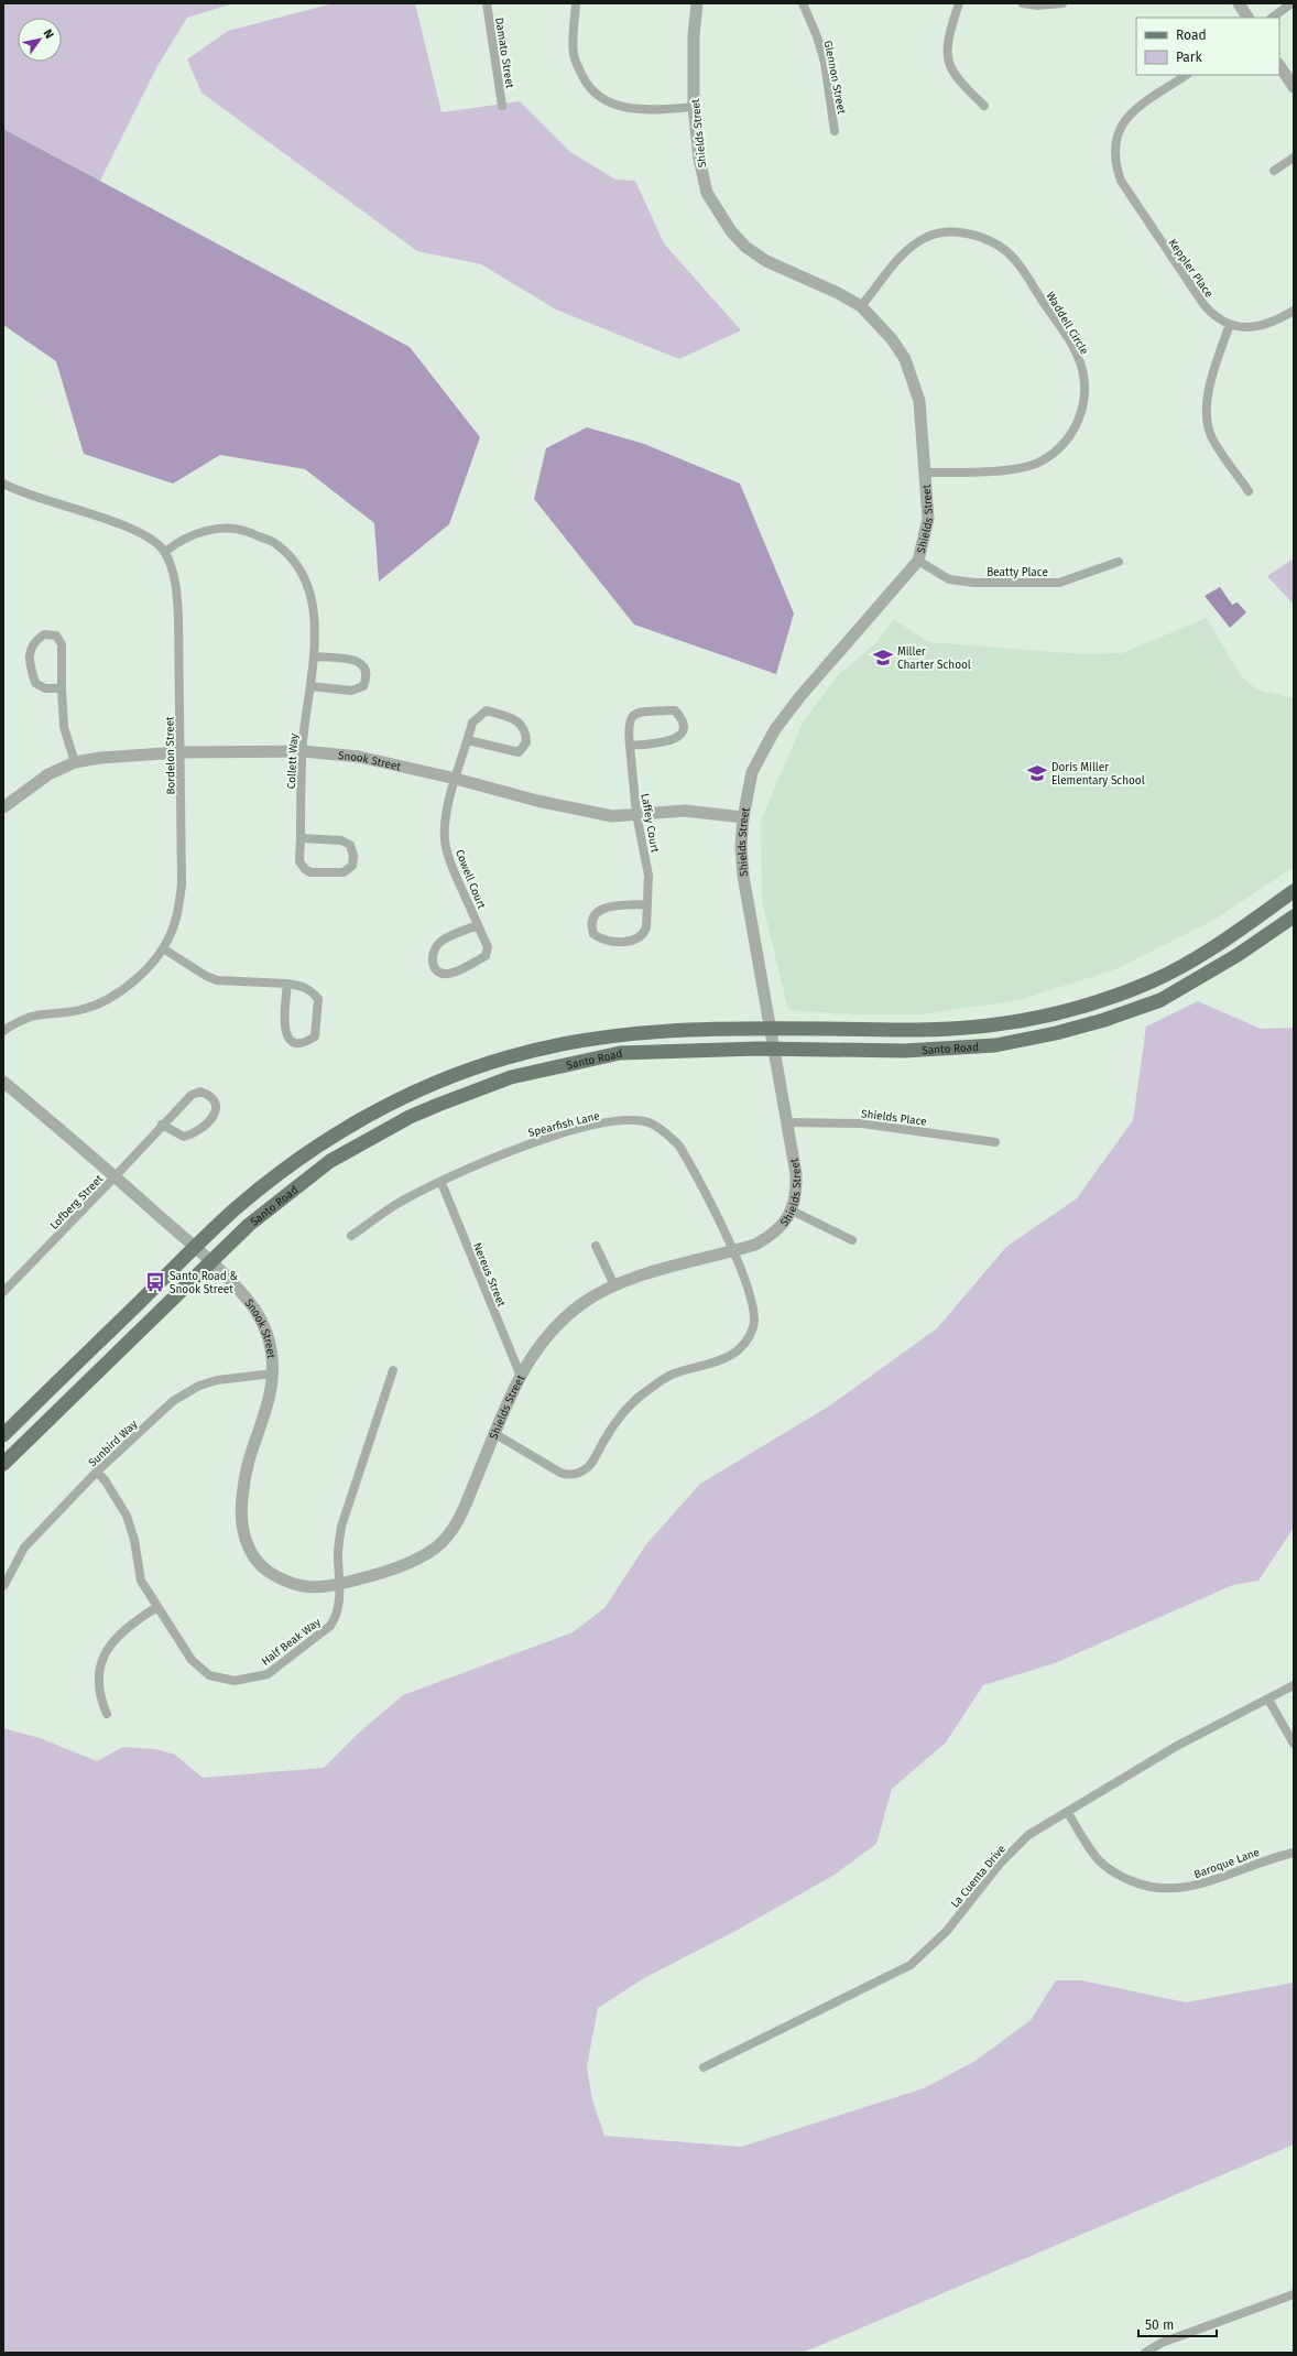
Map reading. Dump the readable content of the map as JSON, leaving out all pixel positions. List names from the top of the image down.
{
  "streets": {
    "main road": ["Santo Road"],
    "street": [
      "Damato Street",
      "Glennon Street",
      "Shields Street",
      "Keppler Place",
      "Waddell Circle",
      "Beatty Place",
      "Bordelon Street",
      "Snook Street",
      "Collett Way",
      "Laffey Court",
      "Cowell Court",
      "Shields Place",
      "Spearfish Lane",
      "Lofberg Street",
      "Nereus Street",
      "Sunbird Way",
      "Half Beak Way",
      "Baroque Lane",
      "La Cuenta Drive"
    ]
  },
  "crossings": [
    ["Shields Street", "Waddell Circle"],
    ["Shields Street", "Beatty Place"],
    ["Shields Street", "Snook Street"],
    ["Shields Street", "Santo Road"],
    ["Shields Street", "Shields Place"],
    ["Shields Street", "Spearfish Lane"],
    ["Shields Street", "Nereus Street"],
    ["Shields Street", "Half Beak Way"],
    ["Bordelon Street", "Snook Street"],
    ["Bordelon Street", "Collett Way"],
    ["Snook Street", "Collett Way"],
    ["Snook Street", "Laffey Court"],
    ["Snook Street", "Cowell Court"],
    ["Snook Street", "Santo Road"],
    ["Snook Street", "Lofberg Street"],
    ["Snook Street", "Sunbird Way"],
    ["Snook Street", "Half Beak Way"],
    ["Spearfish Lane", "Nereus Street"],
    ["Sunbird Way", "Half Beak Way"],
    ["Baroque Lane", "La Cuenta Drive"]
  ],
  "places": {
    "school or university": ["Miller Charter School", "Doris Miller Elementary School"],
    "bus stop": ["Santo Road & Snook Street"]
  },
  "legend": ["Road", "Park"],
  "scale_bar": "50 m",
  "north": "top right"
}
